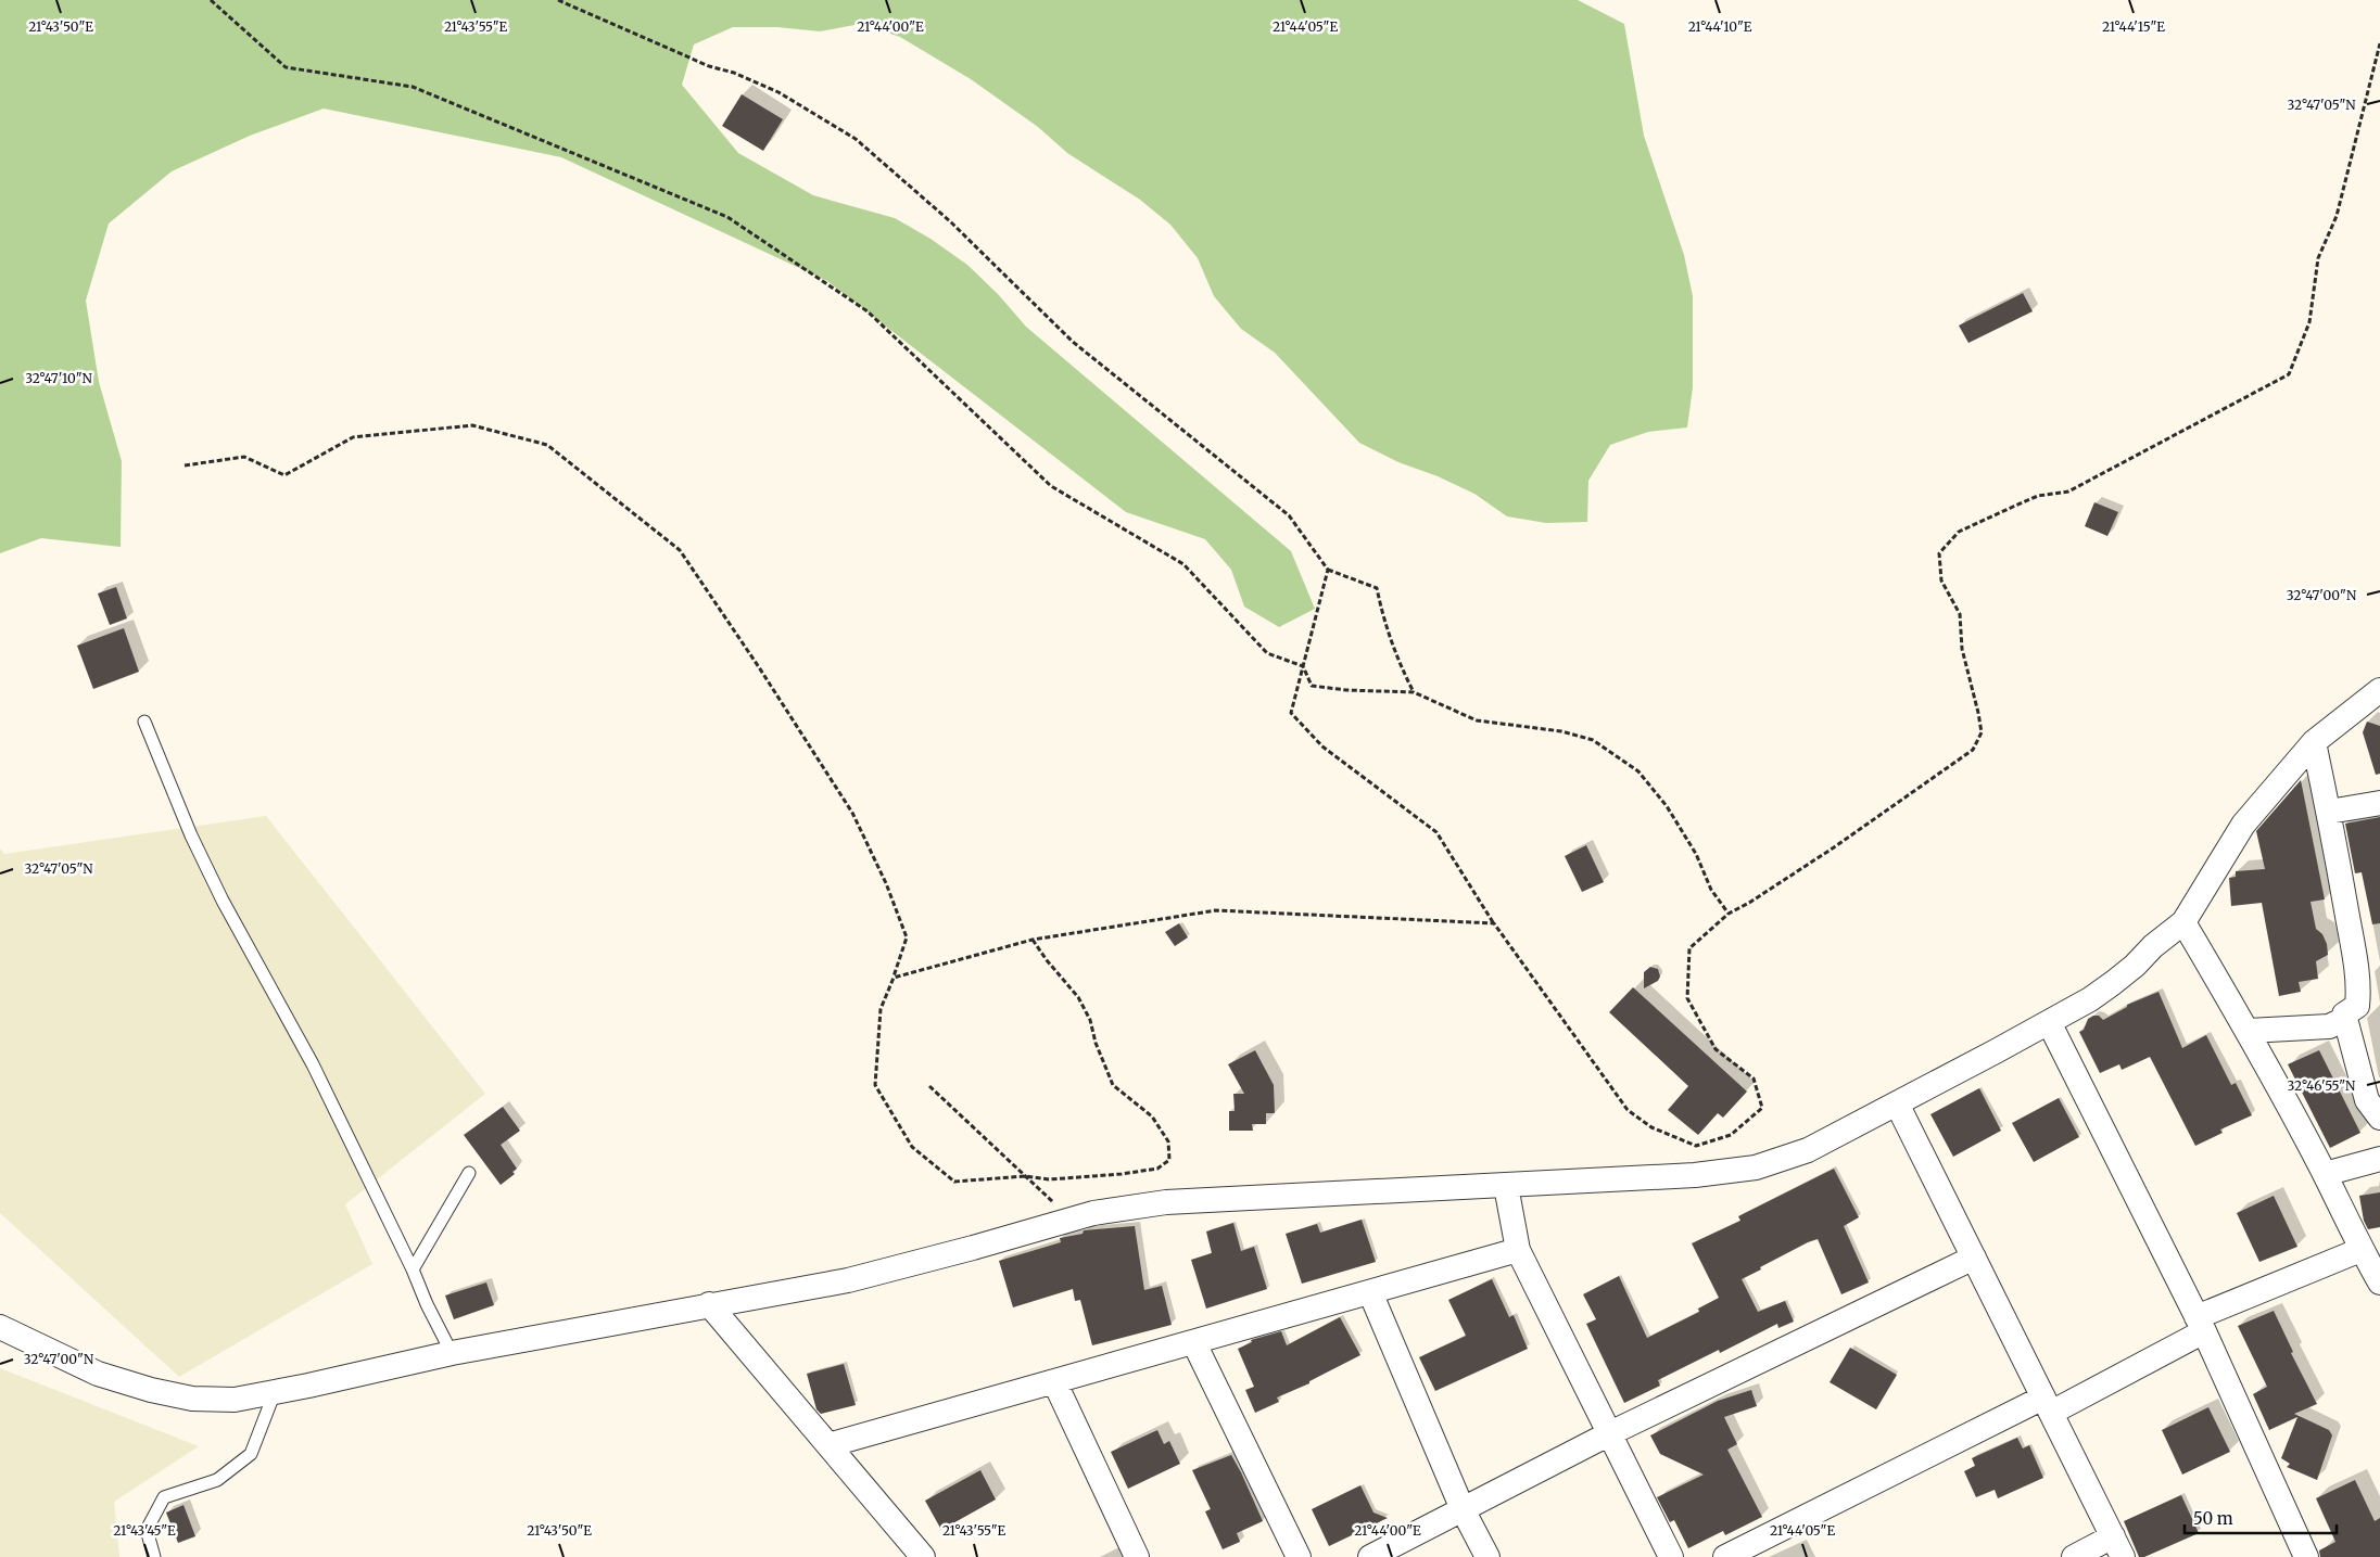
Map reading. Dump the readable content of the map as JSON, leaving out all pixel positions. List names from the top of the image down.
{
  "scale_bar": "50 m",
  "coordinates": [
    "21°43'50\"E",
    "21°43'55\"E",
    "21°44'00\"E",
    "21°44'05\"E",
    "21°44'10\"E",
    "21°44'15\"E",
    "32°47'05\"N",
    "32°47'10\"N",
    "32°47'00\"N",
    "32°46'55\"N",
    "21°43'45\"E"
  ]
}
